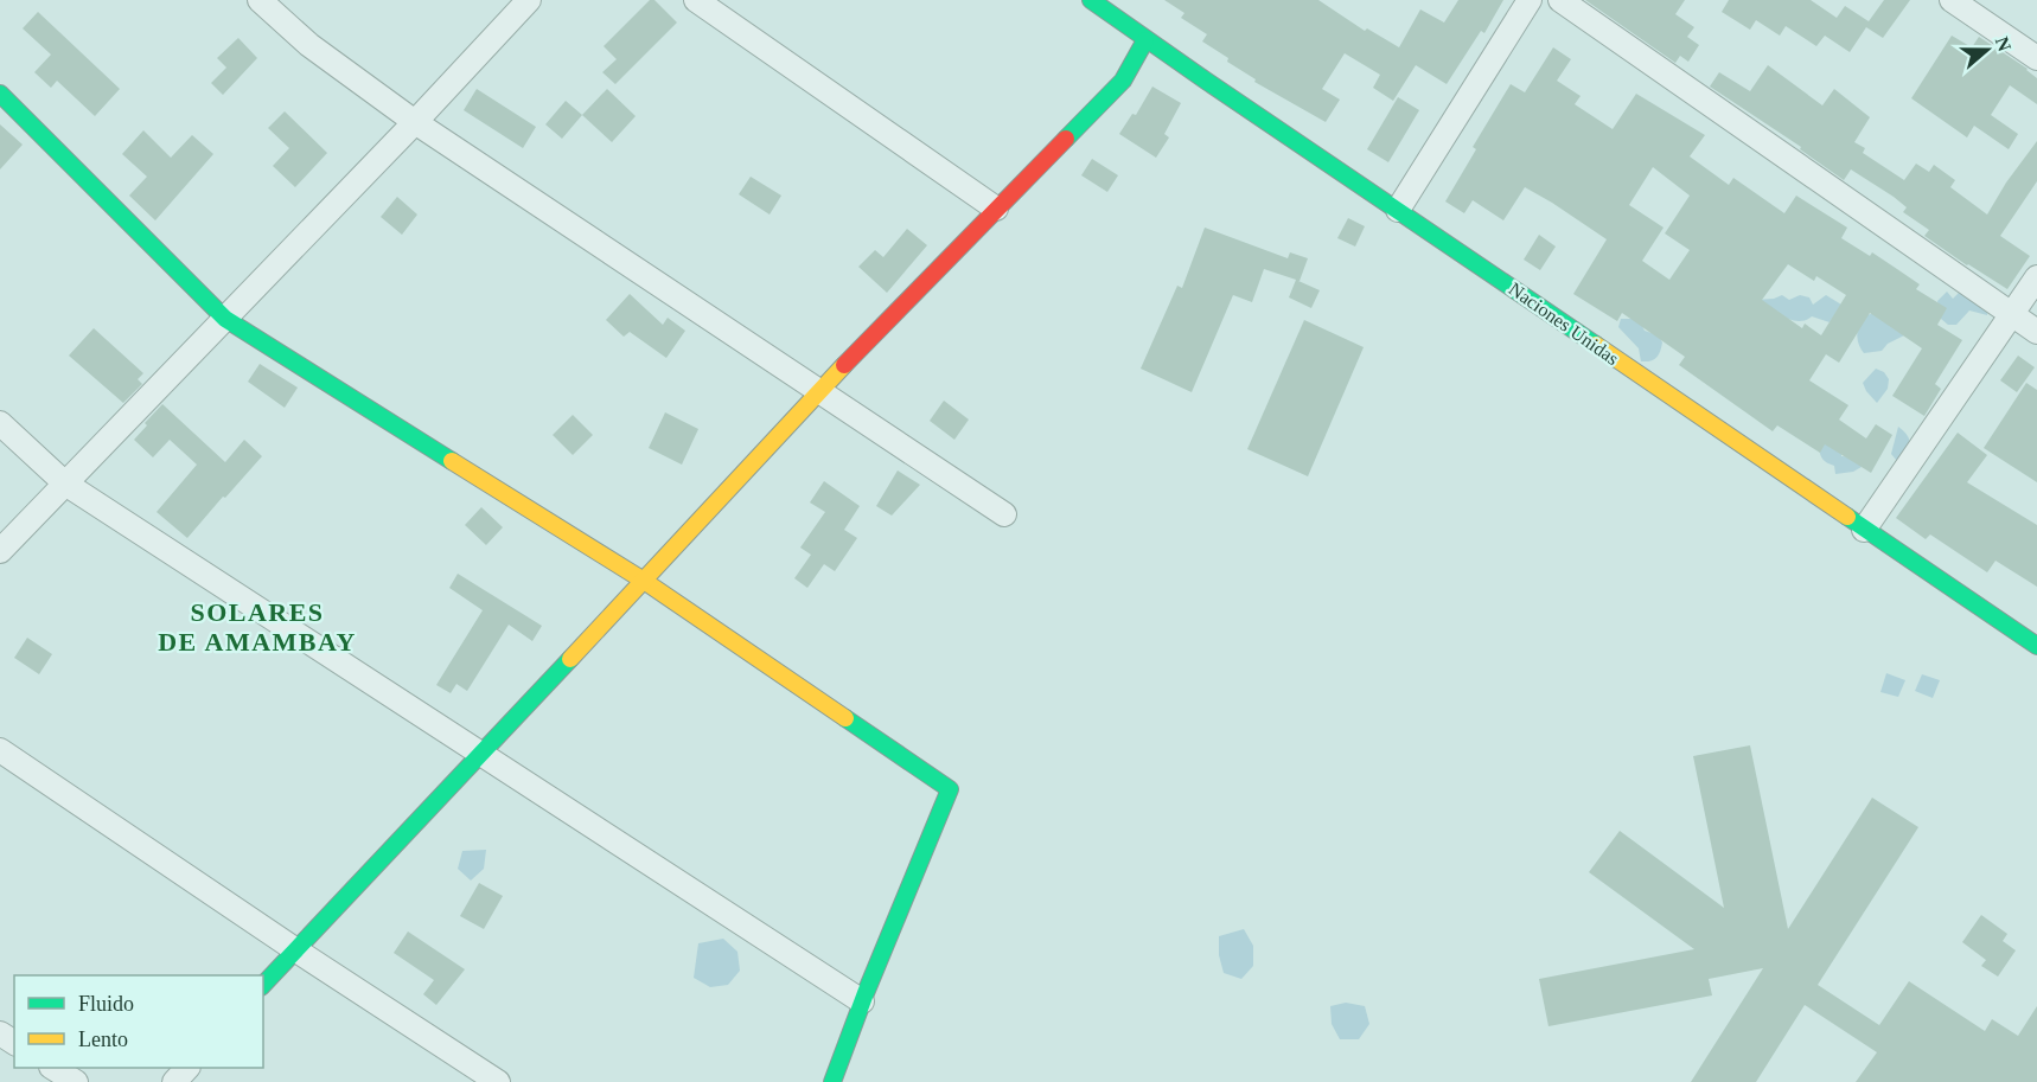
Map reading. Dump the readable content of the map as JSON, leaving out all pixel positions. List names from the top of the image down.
{
  "streets": {
    "street": ["Naciones Unidas"]
  },
  "districts": ["SOLARES DE AMAMBAY"],
  "legend": ["Fluido", "Lento"],
  "north": "right"
}
